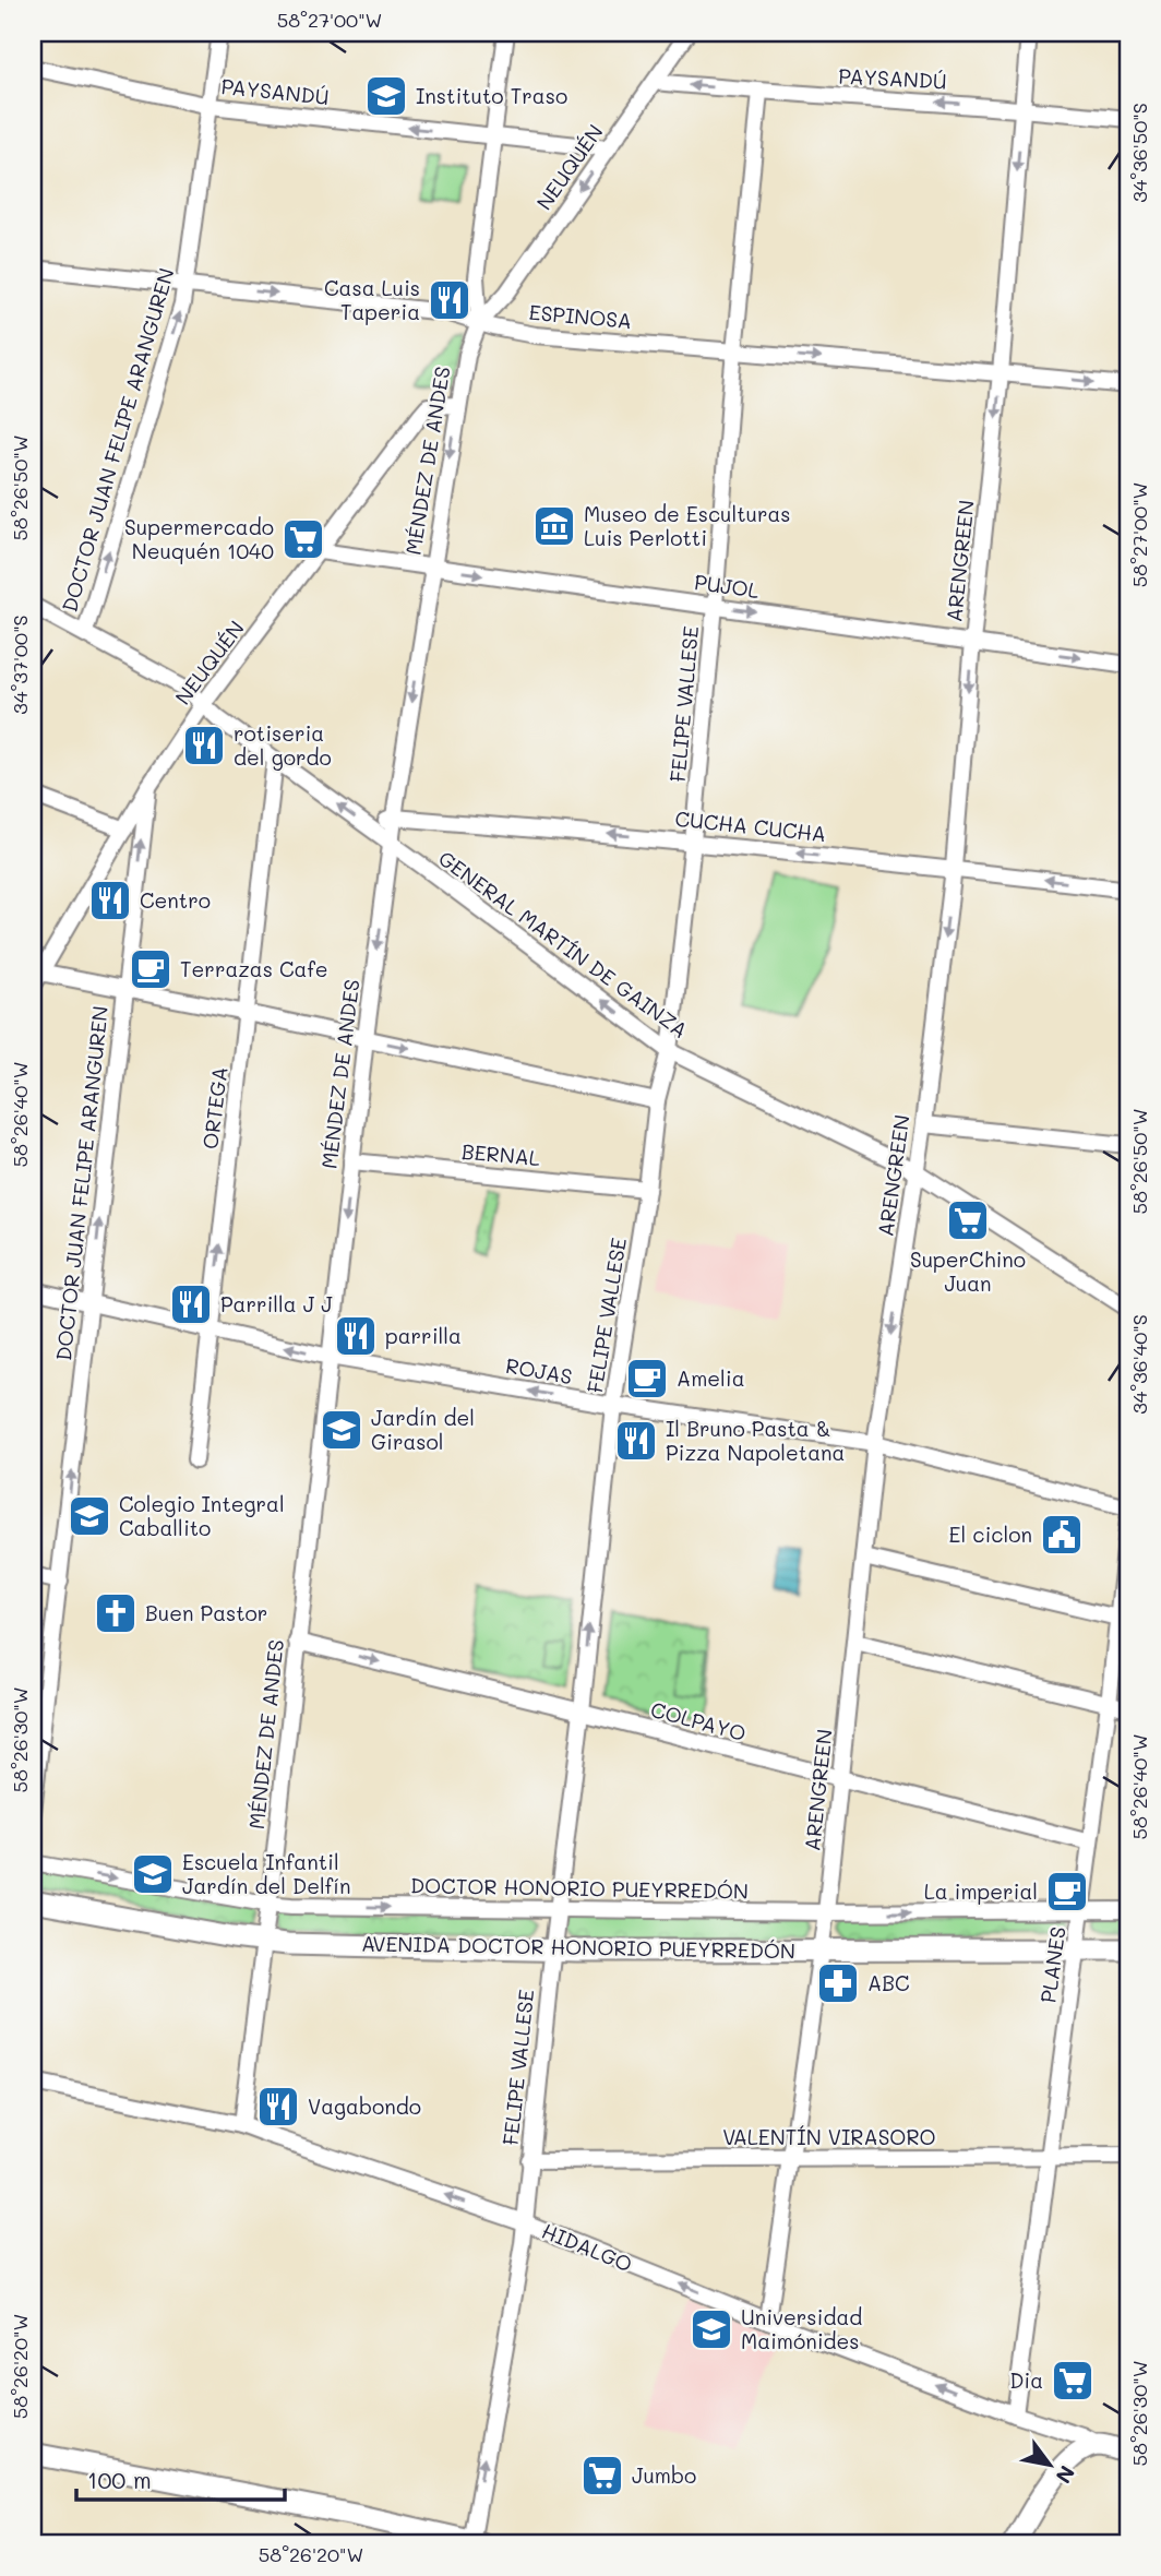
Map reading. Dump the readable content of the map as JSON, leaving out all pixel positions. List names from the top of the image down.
{
  "streets": {
    "main road": ["AVENIDA DOCTOR HONORIO PUEYRREDÓN", "HIDALGO"],
    "street": [
      "PAYSANDÚ",
      "NEUQUÉN",
      "ESPINOSA",
      "DOCTOR JUAN FELIPE ARANGUREN",
      "MÉNDEZ DE ANDES",
      "ARENGREEN",
      "PUJOL",
      "FELIPE VALLESE",
      "CUCHA CUCHA",
      "GENERAL MARTÍN DE GAINZA",
      "ORTEGA",
      "BERNAL",
      "ROJAS",
      "COLPAYO",
      "DOCTOR HONORIO PUEYRREDÓN",
      "PLANES",
      "VALENTÍN VIRASORO"
    ]
  },
  "crossings": [
    ["PAYSANDÚ", "NEUQUÉN"],
    ["PAYSANDÚ", "DOCTOR JUAN FELIPE ARANGUREN"],
    ["PAYSANDÚ", "MÉNDEZ DE ANDES"],
    ["PAYSANDÚ", "ARENGREEN"],
    ["PAYSANDÚ", "FELIPE VALLESE"],
    ["NEUQUÉN", "ESPINOSA"],
    ["NEUQUÉN", "DOCTOR JUAN FELIPE ARANGUREN"],
    ["NEUQUÉN", "MÉNDEZ DE ANDES"],
    ["NEUQUÉN", "PUJOL"],
    ["NEUQUÉN", "GENERAL MARTÍN DE GAINZA"],
    ["ESPINOSA", "DOCTOR JUAN FELIPE ARANGUREN"],
    ["ESPINOSA", "MÉNDEZ DE ANDES"],
    ["ESPINOSA", "ARENGREEN"],
    ["ESPINOSA", "FELIPE VALLESE"],
    ["DOCTOR JUAN FELIPE ARANGUREN", "GENERAL MARTÍN DE GAINZA"],
    ["DOCTOR JUAN FELIPE ARANGUREN", "ROJAS"],
    ["MÉNDEZ DE ANDES", "PUJOL"],
    ["MÉNDEZ DE ANDES", "CUCHA CUCHA"],
    ["MÉNDEZ DE ANDES", "GENERAL MARTÍN DE GAINZA"],
    ["MÉNDEZ DE ANDES", "BERNAL"],
    ["MÉNDEZ DE ANDES", "ROJAS"],
    ["MÉNDEZ DE ANDES", "COLPAYO"],
    ["MÉNDEZ DE ANDES", "DOCTOR HONORIO PUEYRREDÓN"],
    ["MÉNDEZ DE ANDES", "AVENIDA DOCTOR HONORIO PUEYRREDÓN"],
    ["MÉNDEZ DE ANDES", "HIDALGO"],
    ["ARENGREEN", "PUJOL"],
    ["ARENGREEN", "CUCHA CUCHA"],
    ["ARENGREEN", "GENERAL MARTÍN DE GAINZA"],
    ["ARENGREEN", "ROJAS"],
    ["ARENGREEN", "COLPAYO"],
    ["ARENGREEN", "DOCTOR HONORIO PUEYRREDÓN"],
    ["ARENGREEN", "AVENIDA DOCTOR HONORIO PUEYRREDÓN"],
    ["ARENGREEN", "VALENTÍN VIRASORO"],
    ["ARENGREEN", "HIDALGO"],
    ["PUJOL", "FELIPE VALLESE"],
    ["FELIPE VALLESE", "CUCHA CUCHA"],
    ["FELIPE VALLESE", "GENERAL MARTÍN DE GAINZA"],
    ["FELIPE VALLESE", "BERNAL"],
    ["FELIPE VALLESE", "ROJAS"],
    ["FELIPE VALLESE", "COLPAYO"],
    ["FELIPE VALLESE", "DOCTOR HONORIO PUEYRREDÓN"],
    ["FELIPE VALLESE", "AVENIDA DOCTOR HONORIO PUEYRREDÓN"],
    ["FELIPE VALLESE", "VALENTÍN VIRASORO"],
    ["FELIPE VALLESE", "HIDALGO"],
    ["CUCHA CUCHA", "GENERAL MARTÍN DE GAINZA"],
    ["GENERAL MARTÍN DE GAINZA", "ORTEGA"],
    ["ORTEGA", "ROJAS"],
    ["COLPAYO", "PLANES"],
    ["DOCTOR HONORIO PUEYRREDÓN", "PLANES"],
    ["AVENIDA DOCTOR HONORIO PUEYRREDÓN", "PLANES"],
    ["PLANES", "VALENTÍN VIRASORO"],
    ["PLANES", "HIDALGO"]
  ],
  "one_way": [
    "PAYSANDÚ",
    "ESPINOSA",
    "DOCTOR JUAN FELIPE ARANGUREN",
    "MÉNDEZ DE ANDES",
    "ARENGREEN",
    "PUJOL",
    "CUCHA CUCHA",
    "ORTEGA",
    "ROJAS",
    "COLPAYO",
    "DOCTOR HONORIO PUEYRREDÓN",
    "HIDALGO"
  ],
  "places": {
    "school or university": [
      "Instituto Traso",
      "Jardín del Girasol",
      "Colegio Integral Caballito",
      "Escuela Infantil Jardín del Delfín",
      "Universidad Maimónides"
    ],
    "restaurant": [
      "Casa Luis Taperia",
      "rotiseria del gordo",
      "Centro",
      "Parrilla J J",
      "parrilla",
      "Il Bruno Pasta & Pizza Napoletana",
      "Vagabondo"
    ],
    "museum": ["Museo de Esculturas Luis Perlotti"],
    "supermarket": [
      "Supermercado Neuquén 1040",
      "SuperChino Juan",
      "Dia",
      "Jumbo"
    ],
    "cafe": ["Terrazas Cafe", "Amelia", "La imperial"],
    "public building": ["El ciclon"],
    "church": ["Buen Pastor"],
    "pharmacy": ["ABC"]
  },
  "scale_bar": "100 m",
  "north": "bottom right",
  "coordinates": [
    "58°27'00\"W",
    "34°36'50\"S",
    "58°26'50\"W",
    "34°37'00\"S",
    "58°26'40\"W",
    "34°36'40\"S",
    "58°26'30\"W",
    "58°26'20\"W"
  ]
}
